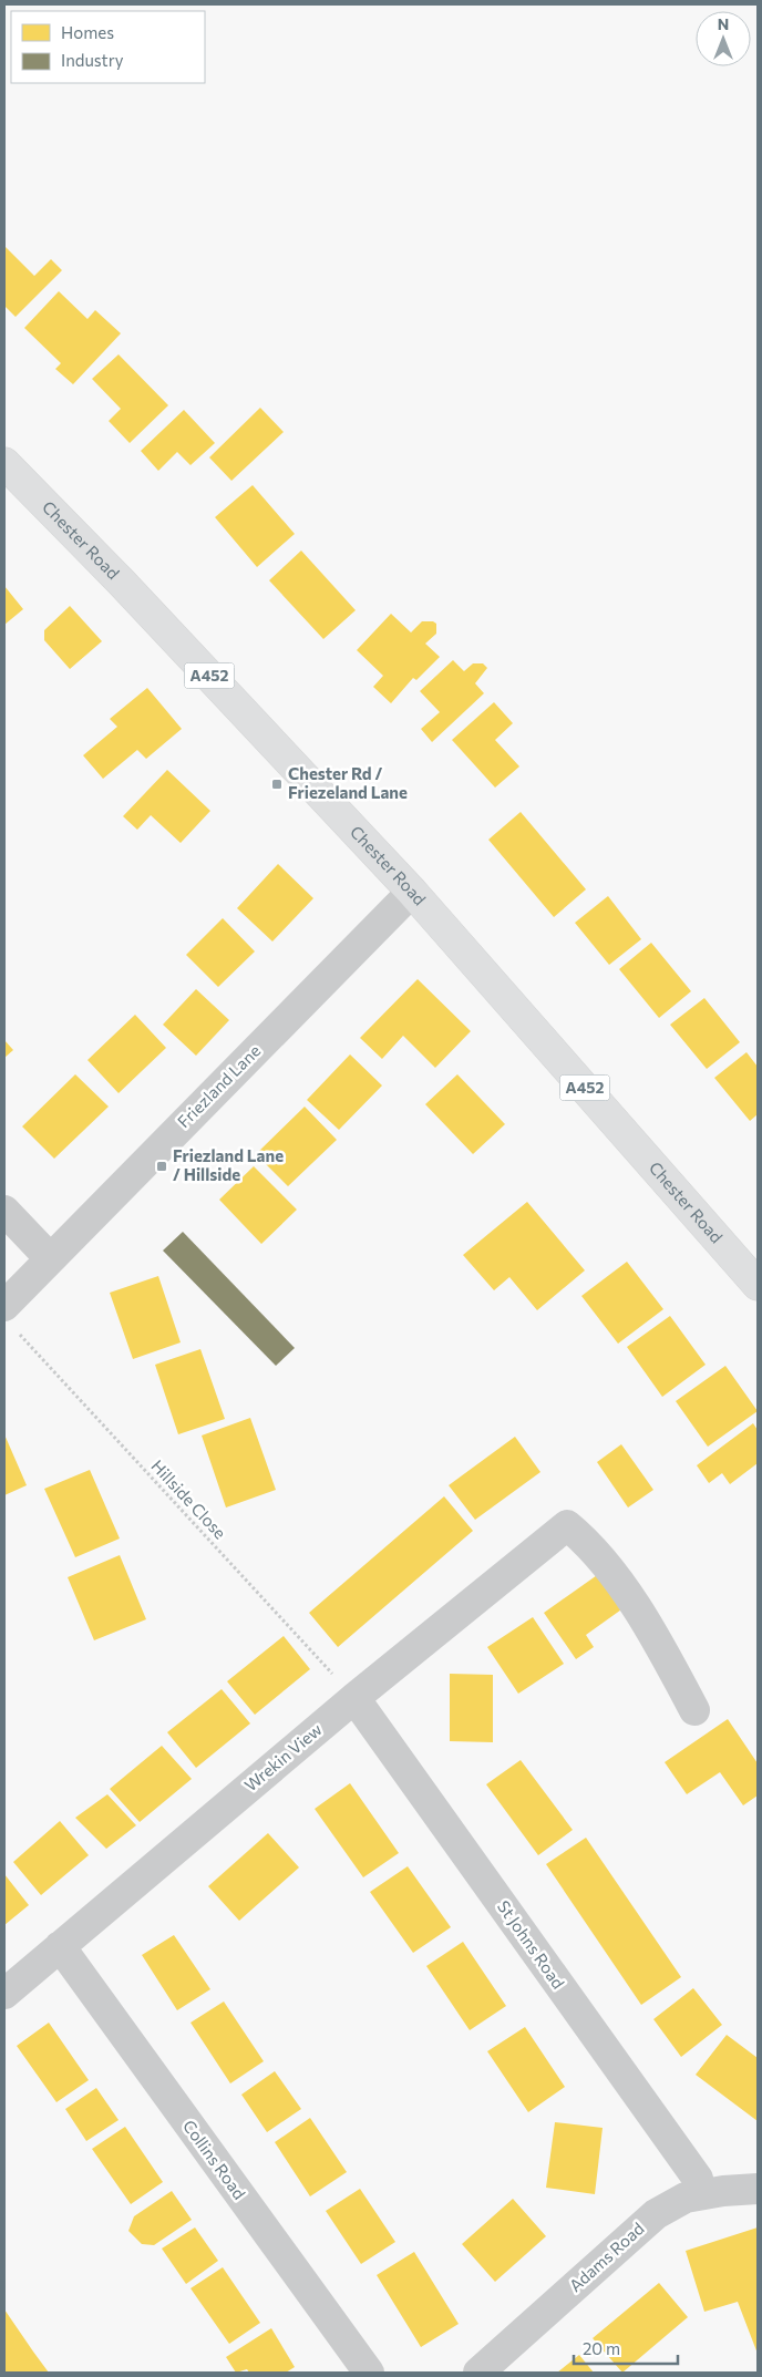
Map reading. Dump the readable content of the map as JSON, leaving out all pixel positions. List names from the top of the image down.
{
  "streets": {
    "highway": ["Chester Road", "A452"],
    "street": [
      "Friezland Lane",
      "Wrekin View",
      "St Johns Road",
      "Collins Road",
      "Adams Road"
    ],
    "path": ["Hillside Close"]
  },
  "crossings": [
    ["Chester Road", "Friezland Lane"],
    ["Hillside Close", "Wrekin View"],
    ["Hillside Close", "St Johns Road"],
    ["Wrekin View", "St Johns Road"],
    ["Wrekin View", "Collins Road"],
    ["St Johns Road", "Adams Road"]
  ],
  "places": {
    "transit": ["Chester Rd / Friezeland Lane", "Friezland Lane / Hillside"]
  },
  "legend": ["Homes", "Industry"],
  "scale_bar": "20 m",
  "north": "top"
}
